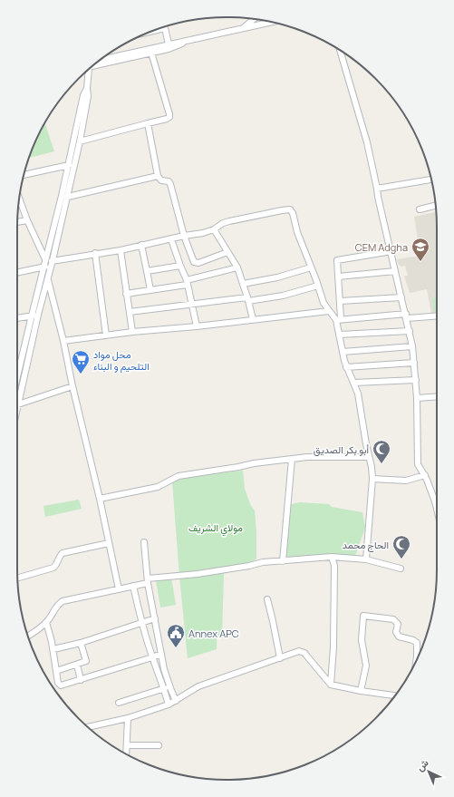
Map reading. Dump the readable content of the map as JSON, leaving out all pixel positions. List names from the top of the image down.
{
  "parks": ["مولاي الشريف"],
  "places": {
    "school or university": ["CEM Adgha"],
    "supermarket": ["محل مواد التلحيم و البناء"],
    "mosque": ["أبو بكر الصديق", "الحاج محمد"],
    "public building": ["Annex APC"]
  },
  "north": "top left"
}
